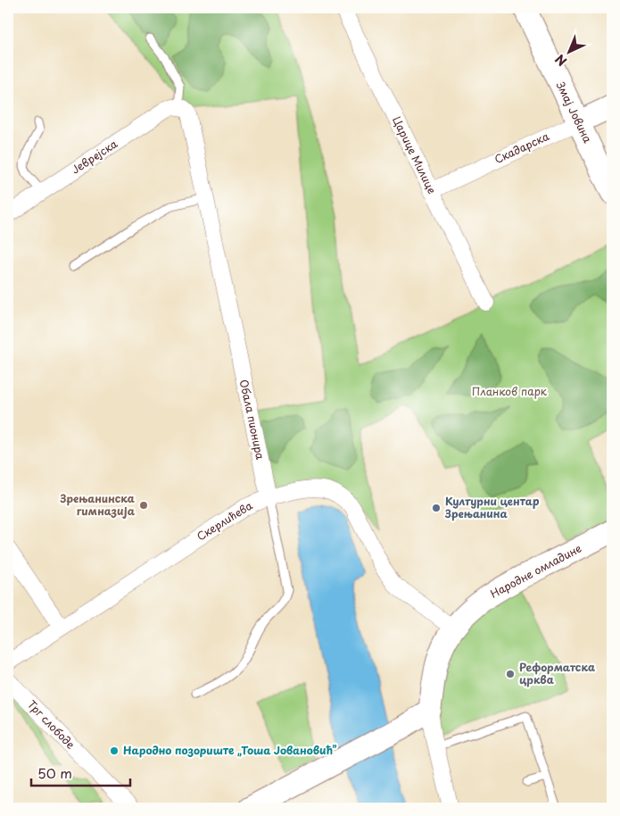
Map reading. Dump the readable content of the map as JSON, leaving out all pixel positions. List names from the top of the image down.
{
  "streets": {
    "street": [
      "Змај Јовина",
      "Скадарска",
      "Царице Милице",
      "Јеврејска",
      "Обала пионира",
      "Скерлићева",
      "Народне омладине",
      "Трг слободе"
    ]
  },
  "crossings": [
    ["Змај Јовина", "Скадарска"],
    ["Скадарска", "Царице Милице"],
    ["Јеврејска", "Обала пионира"],
    ["Обала пионира", "Скерлићева"],
    ["Скерлићева", "Народне омладине"]
  ],
  "parks": ["Планков парк"],
  "places": [
    "Зрењанинска гимназија",
    "Културни центар Зрењанина",
    "Реформатска црква",
    "Народно позориште „Тоша Јовановић”"
  ],
  "scale_bar": "50 m",
  "north": "bottom left"
}
